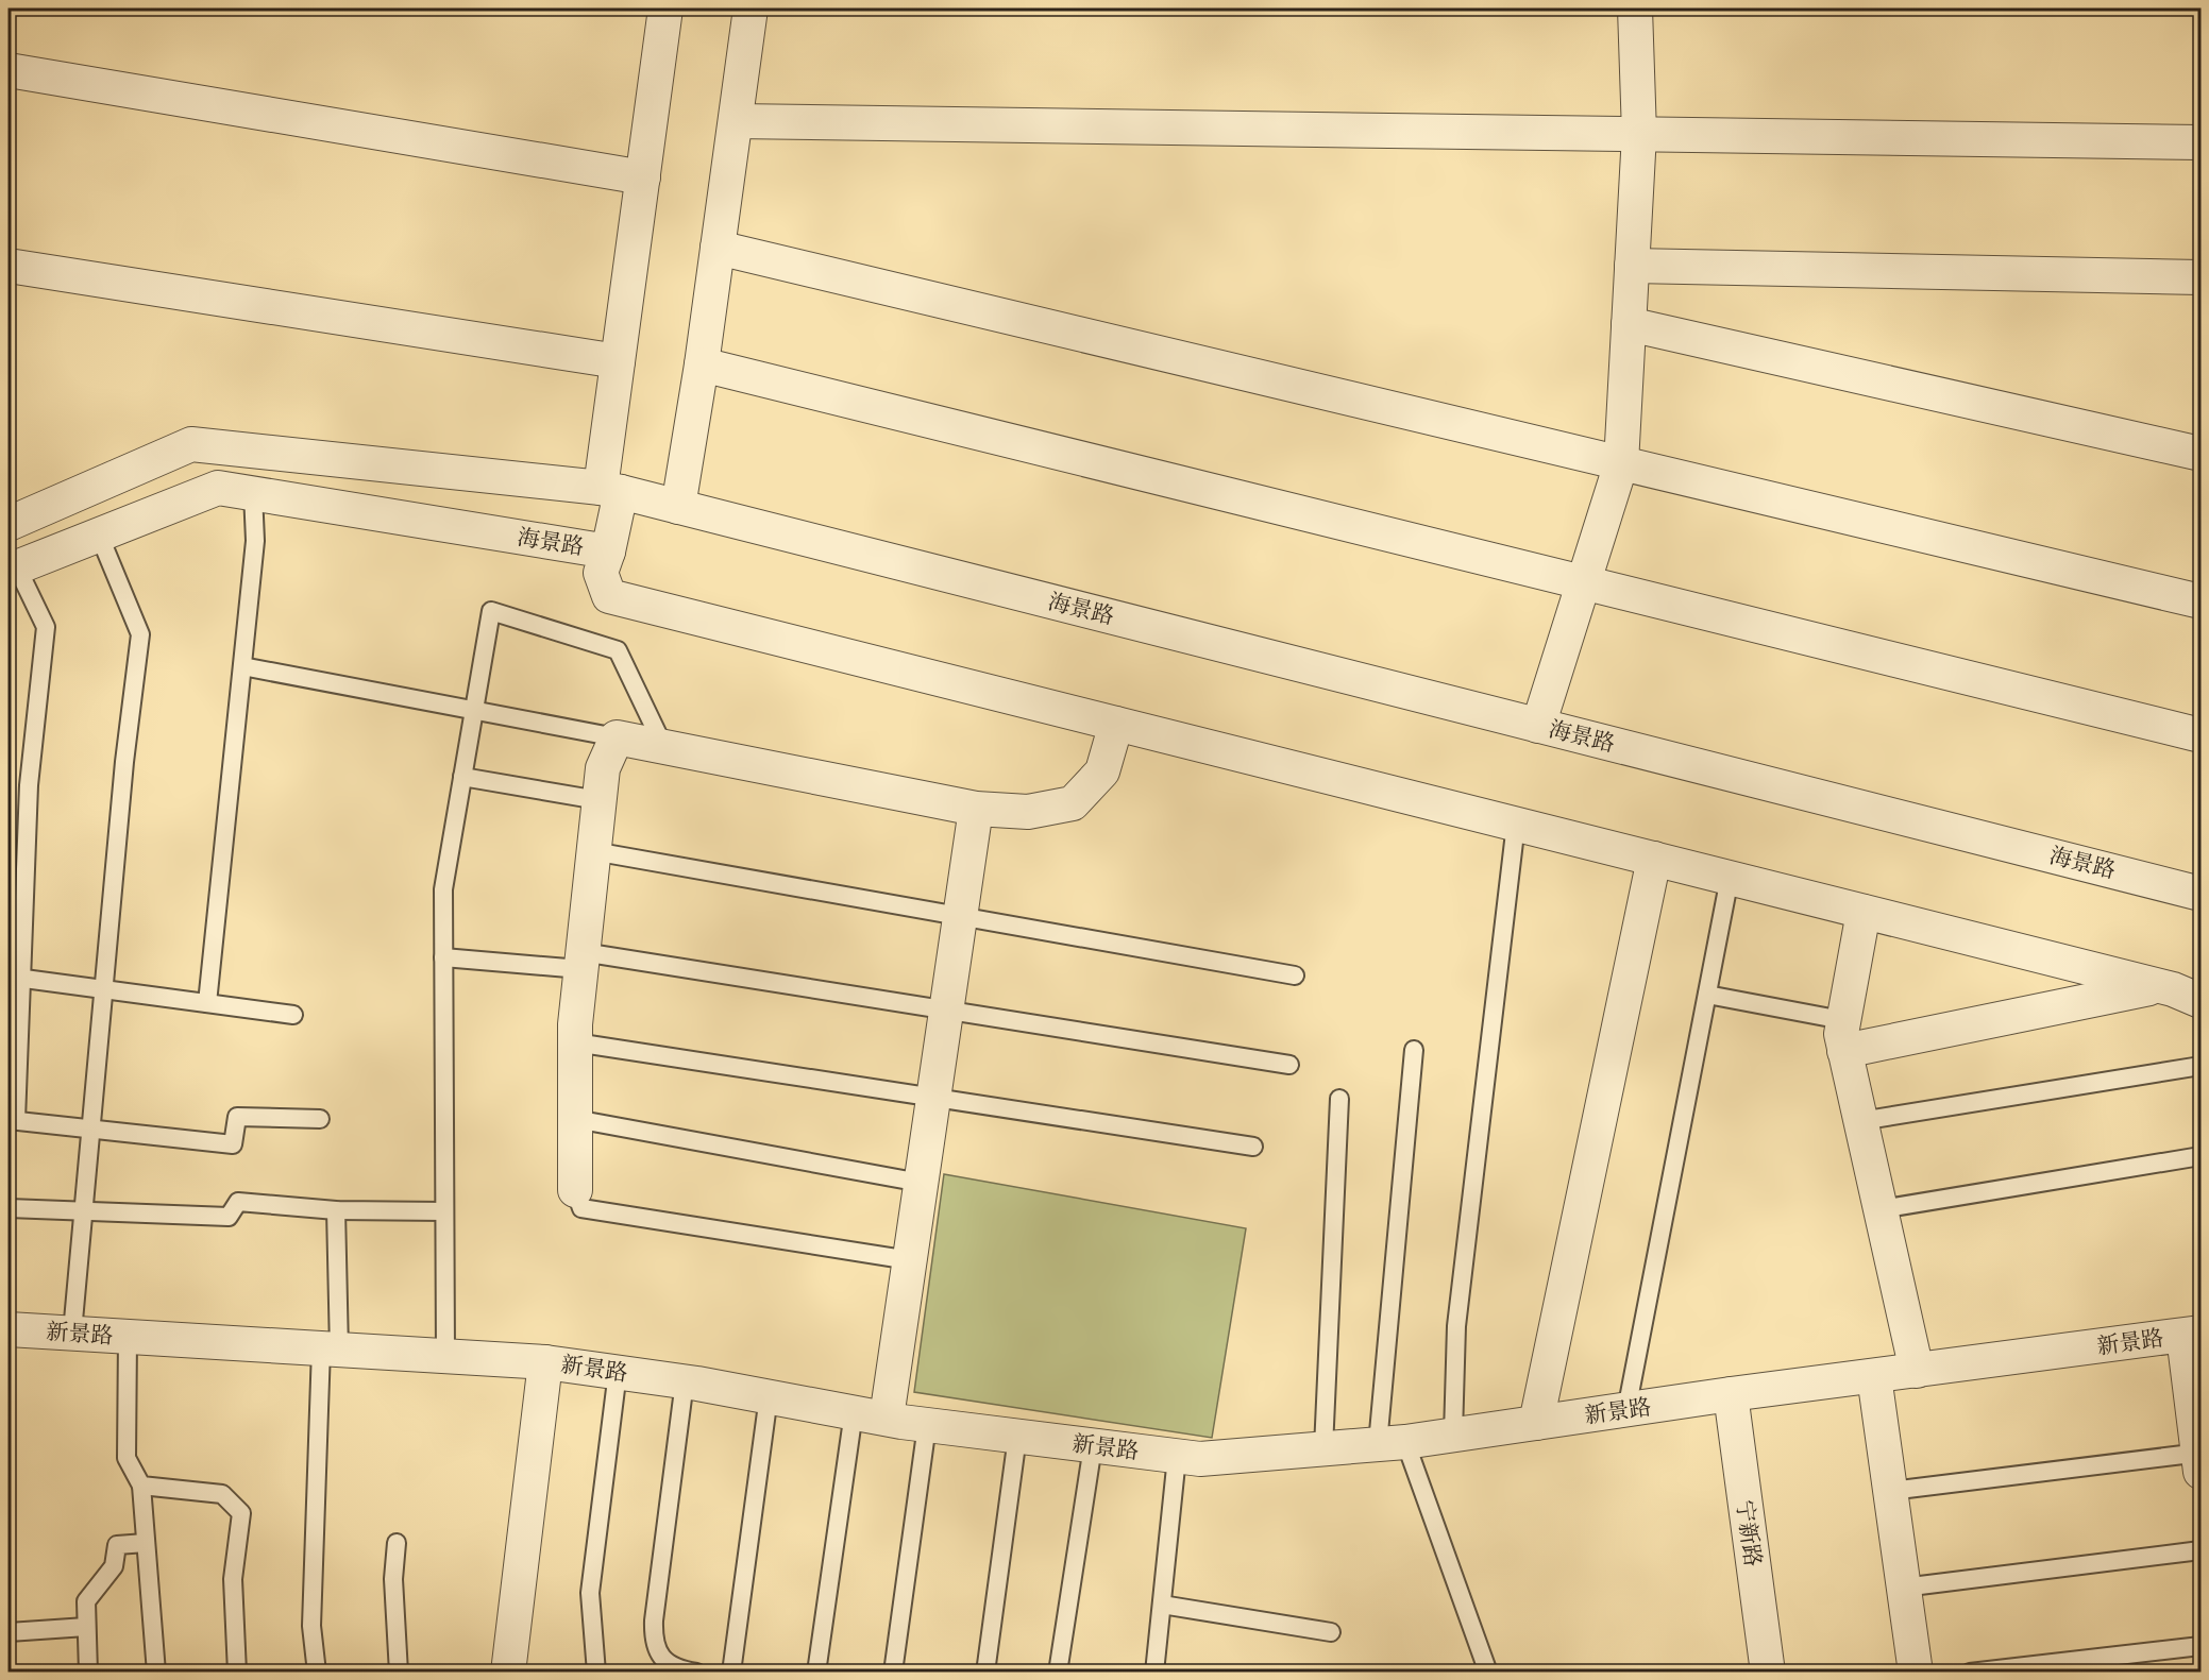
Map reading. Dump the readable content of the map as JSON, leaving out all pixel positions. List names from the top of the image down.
{
  "streets": {
    "street": ["海景路", "新景路", "宁新路"]
  },
  "crossings": [
    ["新景路", "宁新路"]
  ]
}
